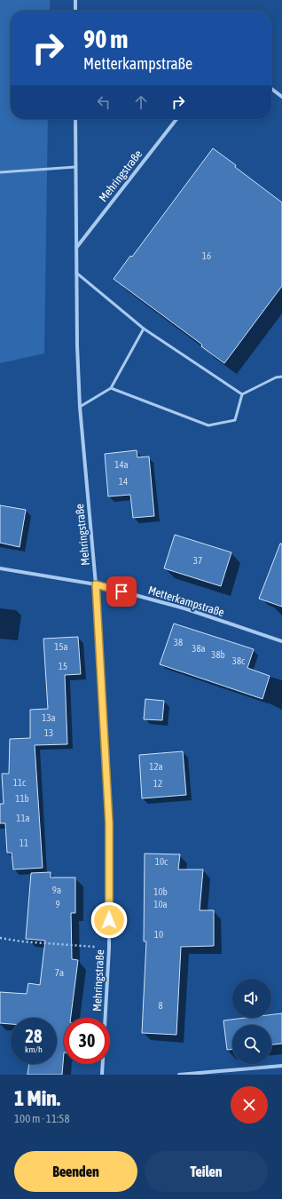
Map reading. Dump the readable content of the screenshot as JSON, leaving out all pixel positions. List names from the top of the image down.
{
  "streets": {
    "street": ["Mehringstraße", "Metterkampstraße"]
  },
  "crossings": [
    ["Mehringstraße", "Metterkampstraße"]
  ],
  "house_numbers": [
    "16",
    "14a",
    "14",
    "37",
    "38",
    "15a",
    "38a",
    "38b",
    "38c",
    "15",
    "13a",
    "13",
    "12a",
    "11c",
    "12",
    "11b",
    "11a",
    "11",
    "10c",
    "9a",
    "10b",
    "9",
    "10a",
    "10",
    "7a",
    "8"
  ],
  "page": {
    "turn": ["90 m", "Metterkampstraße"],
    "speed": "28 km/h",
    "limit": "30",
    "heading": ["1 Min.", "100 m · 11:58"],
    "buttons": ["Beenden", "Teilen"]
  }
}
